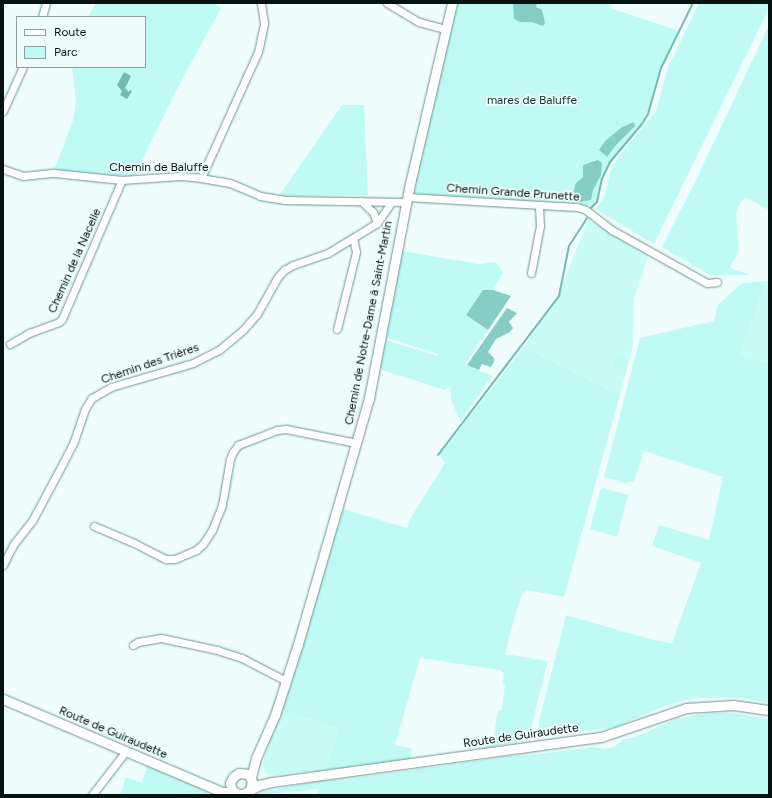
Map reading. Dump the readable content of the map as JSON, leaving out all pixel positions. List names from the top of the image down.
{
  "streets": {
    "street": [
      "Chemin de Baluffe",
      "Chemin Grande Prunette",
      "Chemin de la Nacelle",
      "Chemin de Notre-Dame à Saint-Martin",
      "Chemin des Trières",
      "Route de Guiraudette"
    ]
  },
  "crossings": [
    ["Chemin de Baluffe", "Chemin Grande Prunette"],
    ["Chemin de Baluffe", "Chemin de la Nacelle"],
    ["Chemin de Baluffe", "Chemin de Notre-Dame à Saint-Martin"],
    ["Chemin de Baluffe", "Chemin des Trières"],
    ["Chemin Grande Prunette", "Chemin de Notre-Dame à Saint-Martin"],
    ["Chemin de Notre-Dame à Saint-Martin", "Route de Guiraudette"]
  ],
  "parks": ["mares de Baluffe"],
  "legend": ["Route", "Parc"]
}
